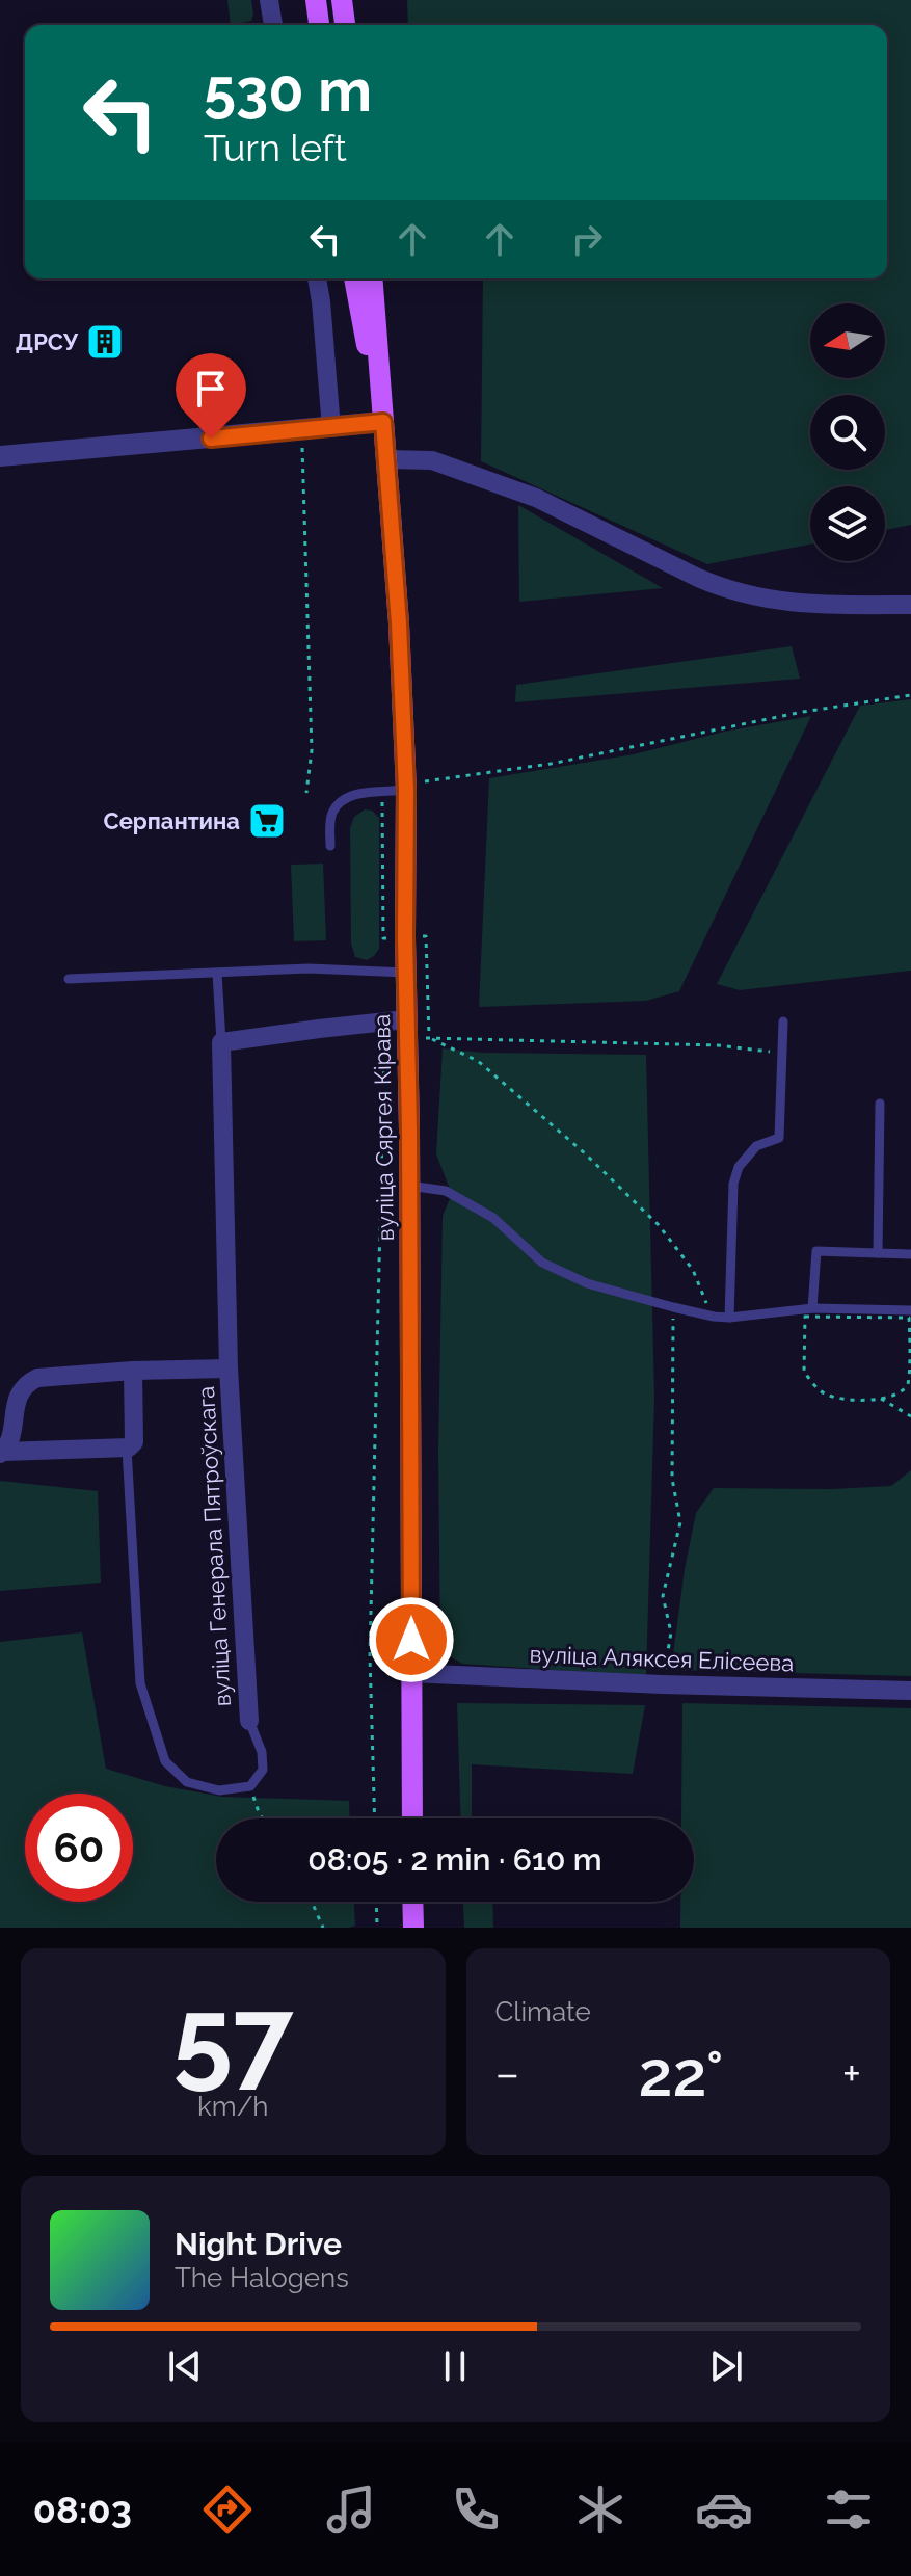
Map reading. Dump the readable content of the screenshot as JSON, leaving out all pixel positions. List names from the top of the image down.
{
  "streets": {
    "main road": ["вуліца Сяргея Кірава"],
    "street": ["вуліца Генерала Пятроўскага", "вуліца Аляксея Елісеева"]
  },
  "crossings": [
    ["вуліца Сяргея Кірава", "вуліца Аляксея Елісеева"]
  ],
  "places": {
    "building": ["ДРСУ"],
    "supermarket": ["Серпантина"]
  },
  "north": "left",
  "page": {
    "turn": ["530 m", "Turn left"],
    "limit": "60",
    "trip": "08:05 · 2 min · 610 m",
    "tile": [
      ["57", "km/h"],
      "Climate"
    ],
    "heat": ["−", "22°", "+"],
    "song": ["Night Drive", "The Halogens"],
    "tabs": "08:03"
  }
}
